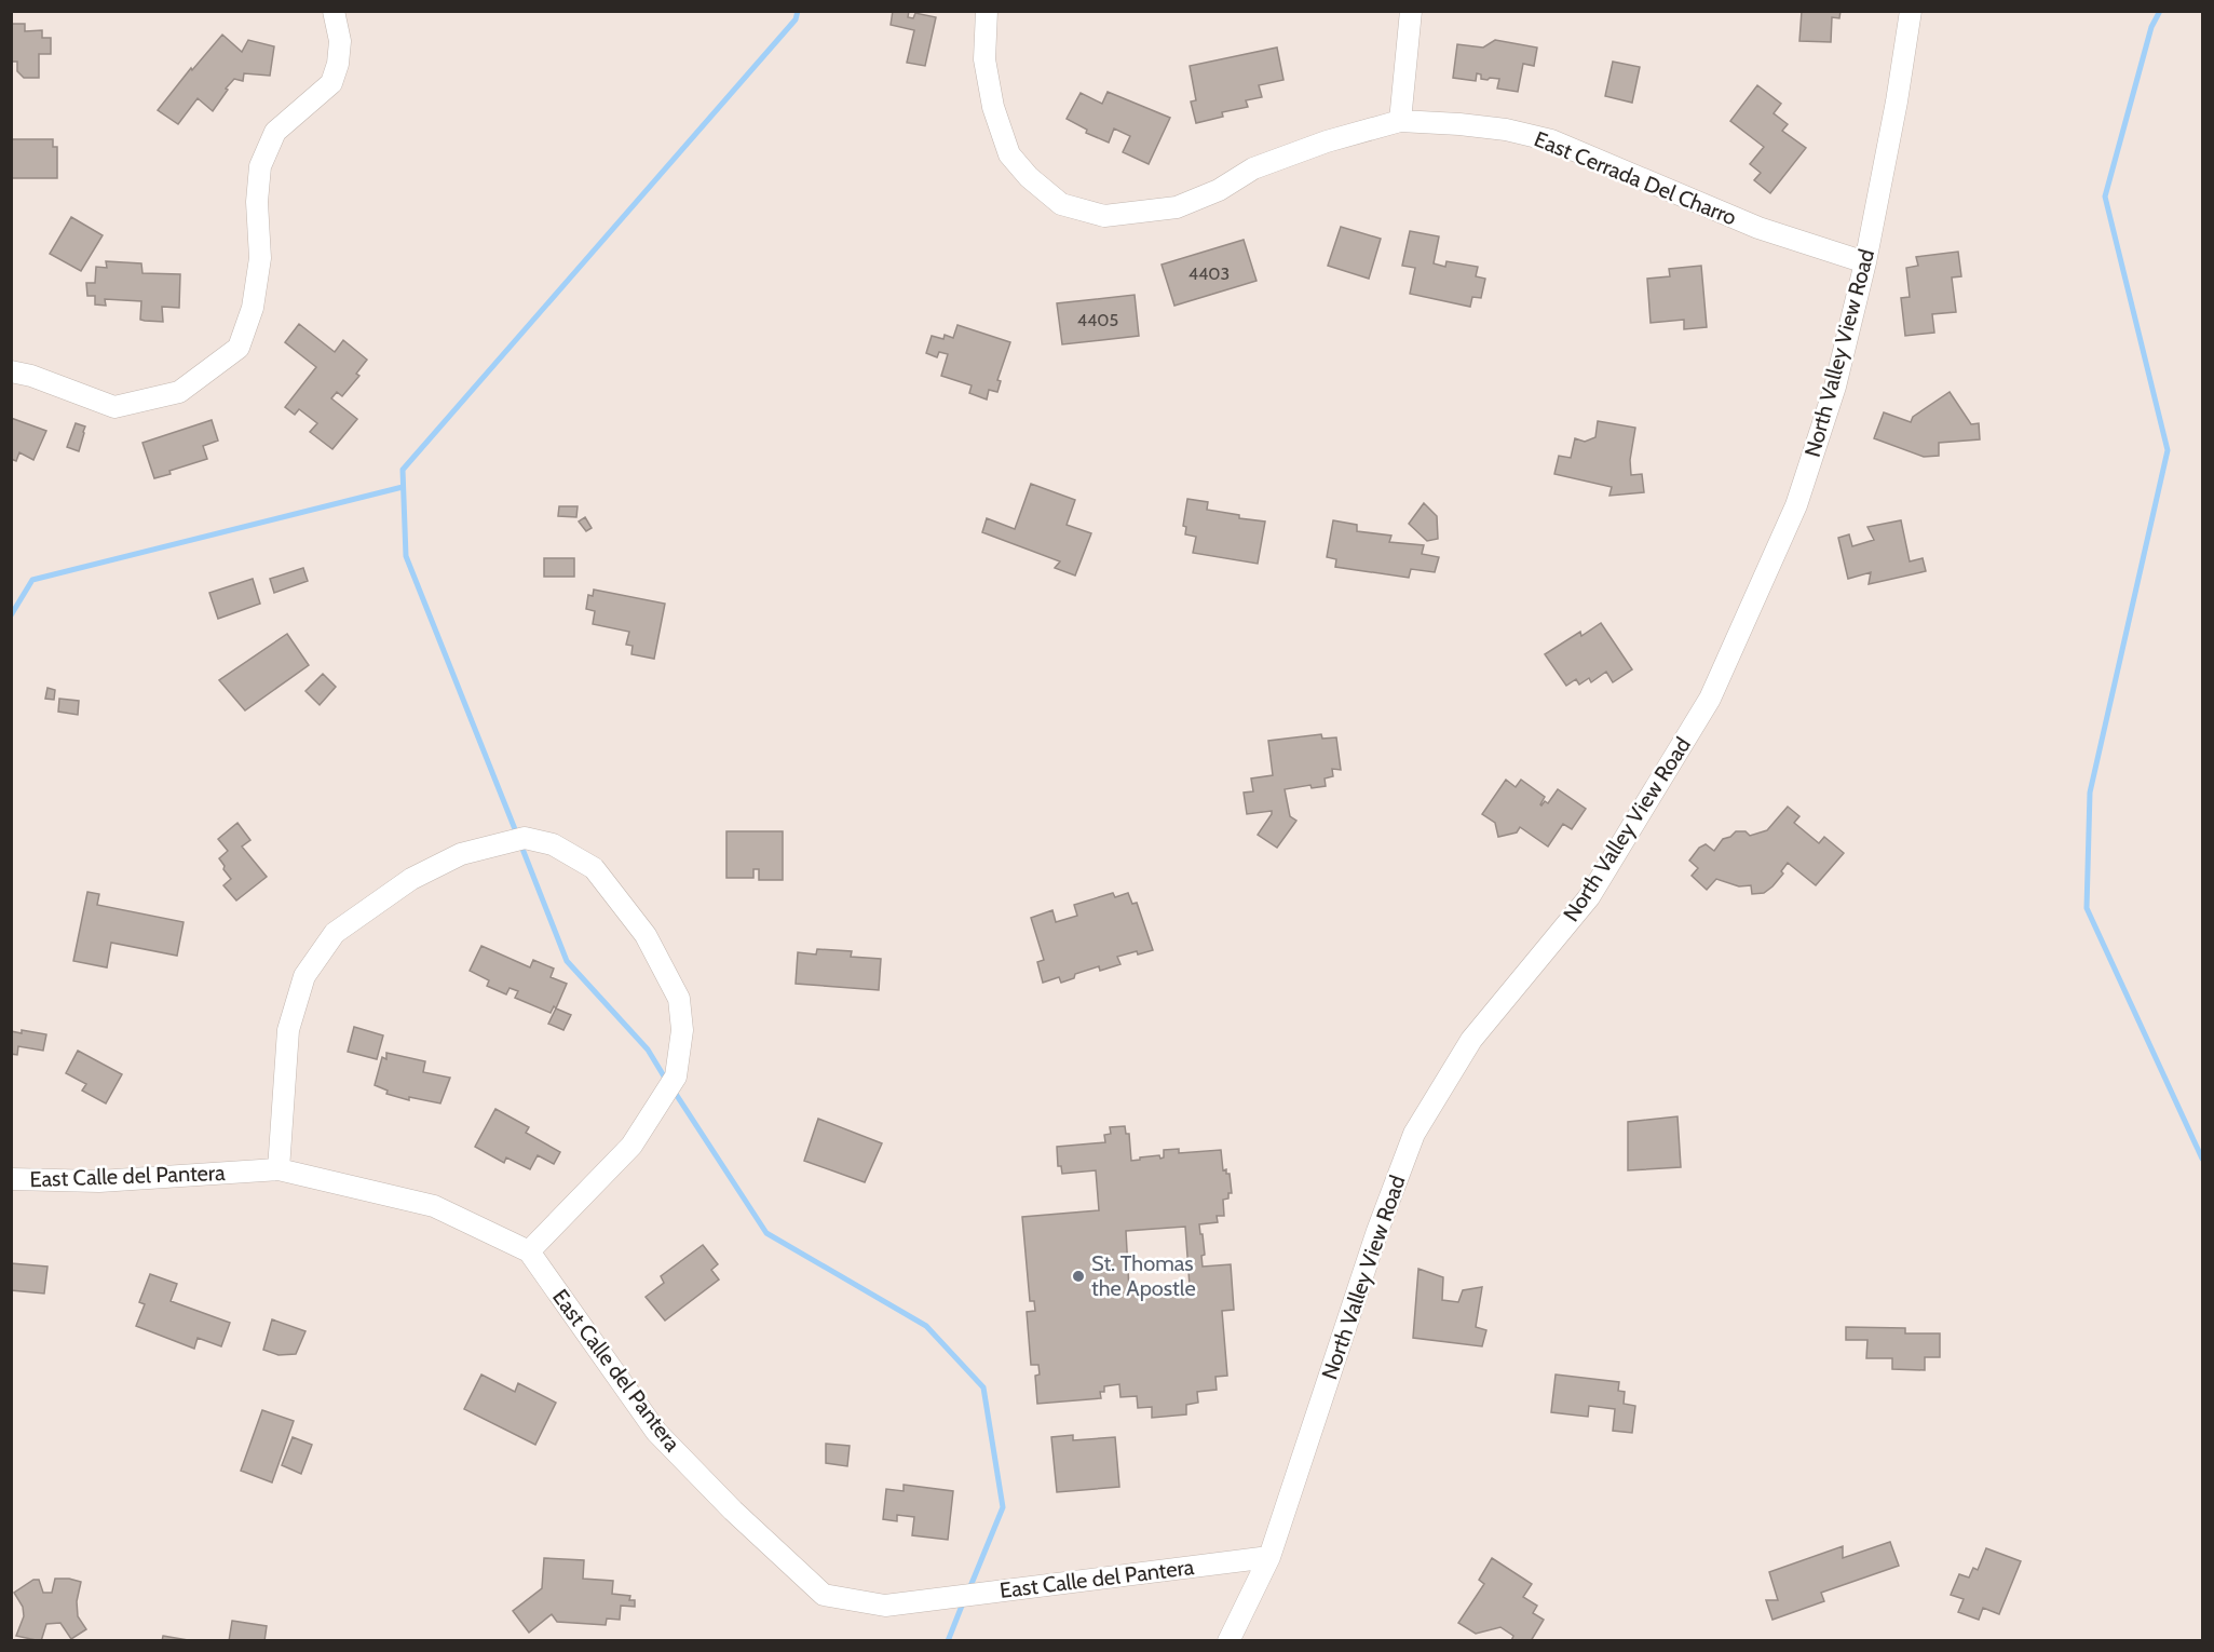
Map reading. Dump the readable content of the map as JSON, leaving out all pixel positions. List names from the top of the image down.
{
  "streets": {
    "street": ["East Cerrada Del Charro", "North Valley View Road", "East Calle del Pantera"]
  },
  "crossings": [
    ["East Cerrada Del Charro", "North Valley View Road"],
    ["North Valley View Road", "East Calle del Pantera"]
  ],
  "places": ["St. Thomas the Apostle"],
  "house_numbers": ["4403", "4405"]
}
